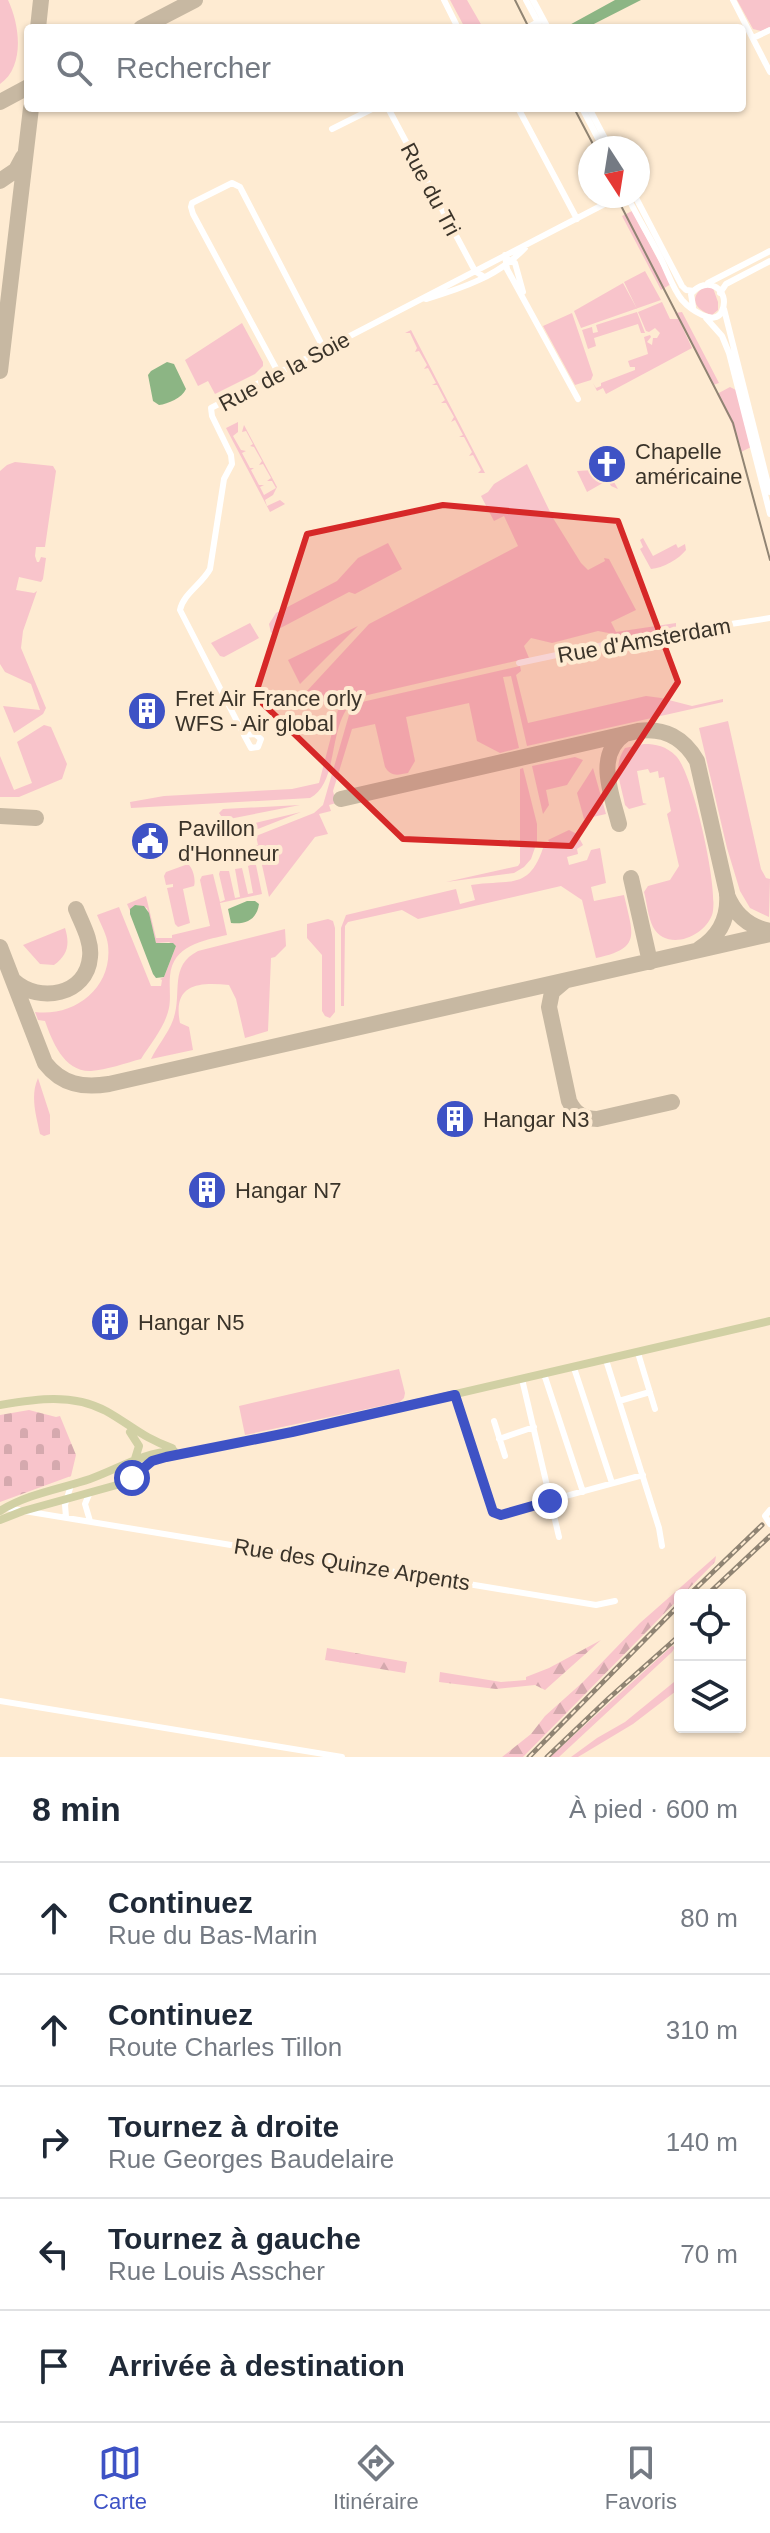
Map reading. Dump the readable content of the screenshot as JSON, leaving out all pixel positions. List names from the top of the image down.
{
  "streets": {
    "street": [
      "Rue du Tri",
      "Rue de la Soie",
      "Rue d'Amsterdam",
      "Rue des Quinze Arpents"
    ]
  },
  "crossings": [
    ["Rue du Tri", "Rue de la Soie"]
  ],
  "places": {
    "church": ["Chapelle américaine"],
    "building": [
      "Fret Air France orly WFS - Air global",
      "Hangar N3",
      "Hangar N7",
      "Hangar N5"
    ],
    "public building": ["Pavillon d'Honneur"]
  },
  "north": "bottom",
  "page": {
    "search": "Rechercher",
    "heading": ["8 min", "À pied · 600 m"],
    "list": [
      ["Continuez", "Rue du Bas-Marin", "80 m"],
      ["Continuez", "Route Charles Tillon", "310 m"],
      ["Tournez à droite", "Rue Georges Baudelaire", "140 m"],
      ["Tournez à gauche", "Rue Louis Asscher", "70 m"],
      "Arrivée à destination"
    ],
    "nav": ["Carte", "Itinéraire", "Favoris"]
  }
}
